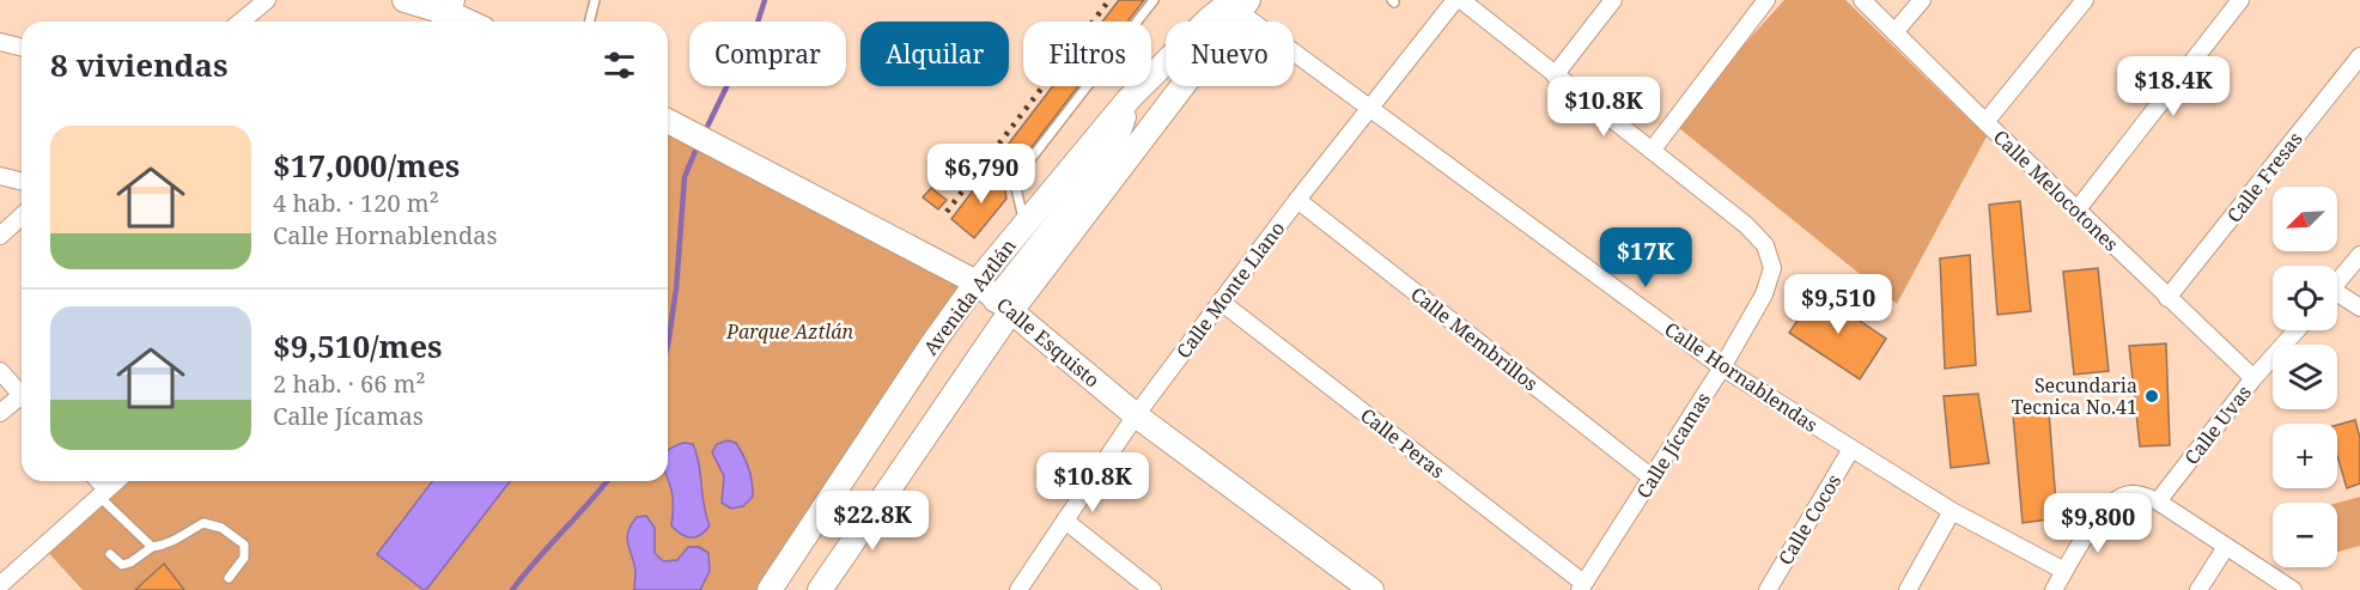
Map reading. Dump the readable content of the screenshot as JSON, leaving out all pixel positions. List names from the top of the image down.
{
  "streets": {
    "main road": ["Avenida Aztlán", "Calle Esquisto"],
    "street": [
      "Calle Fresas",
      "Calle Melocotones",
      "Calle Monte Llano",
      "Calle Membrillos",
      "Calle Hornablendas",
      "Calle Uvas",
      "Calle Peras",
      "Calle Jícamas",
      "Calle Cocos"
    ]
  },
  "crossings": [
    ["Calle Fresas", "Calle Melocotones"],
    ["Calle Melocotones", "Calle Uvas"],
    ["Calle Monte Llano", "Calle Membrillos"],
    ["Calle Monte Llano", "Calle Esquisto"],
    ["Calle Monte Llano", "Calle Hornablendas"],
    ["Calle Monte Llano", "Calle Peras"],
    ["Avenida Aztlán", "Calle Esquisto"],
    ["Avenida Aztlán", "Calle Hornablendas"],
    ["Calle Membrillos", "Calle Jícamas"],
    ["Calle Hornablendas", "Calle Jícamas"],
    ["Calle Hornablendas", "Calle Cocos"],
    ["Calle Peras", "Calle Jícamas"]
  ],
  "parks": ["Parque Aztlán"],
  "places": ["Secundaria Tecnica No.41"],
  "north": "bottom left",
  "page": {
    "chip": [
      "Comprar",
      "Alquilar",
      "Filtros",
      "Nuevo"
    ],
    "heading": "8 viviendas",
    "price": [
      "$18.4K",
      "$10.8K",
      "$6,790",
      "$17K",
      "$9,510",
      "$10.8K",
      "$22.8K",
      "$9,800"
    ],
    "list": [
      {
        "name": "$17,000/mes",
        "note": "4 hab. · 120 m² · Calle Hornablendas"
      },
      {
        "name": "$9,510/mes",
        "note": "2 hab. · 66 m² · Calle Jícamas"
      }
    ],
    "map_buttons": ["+", "−"]
  }
}
